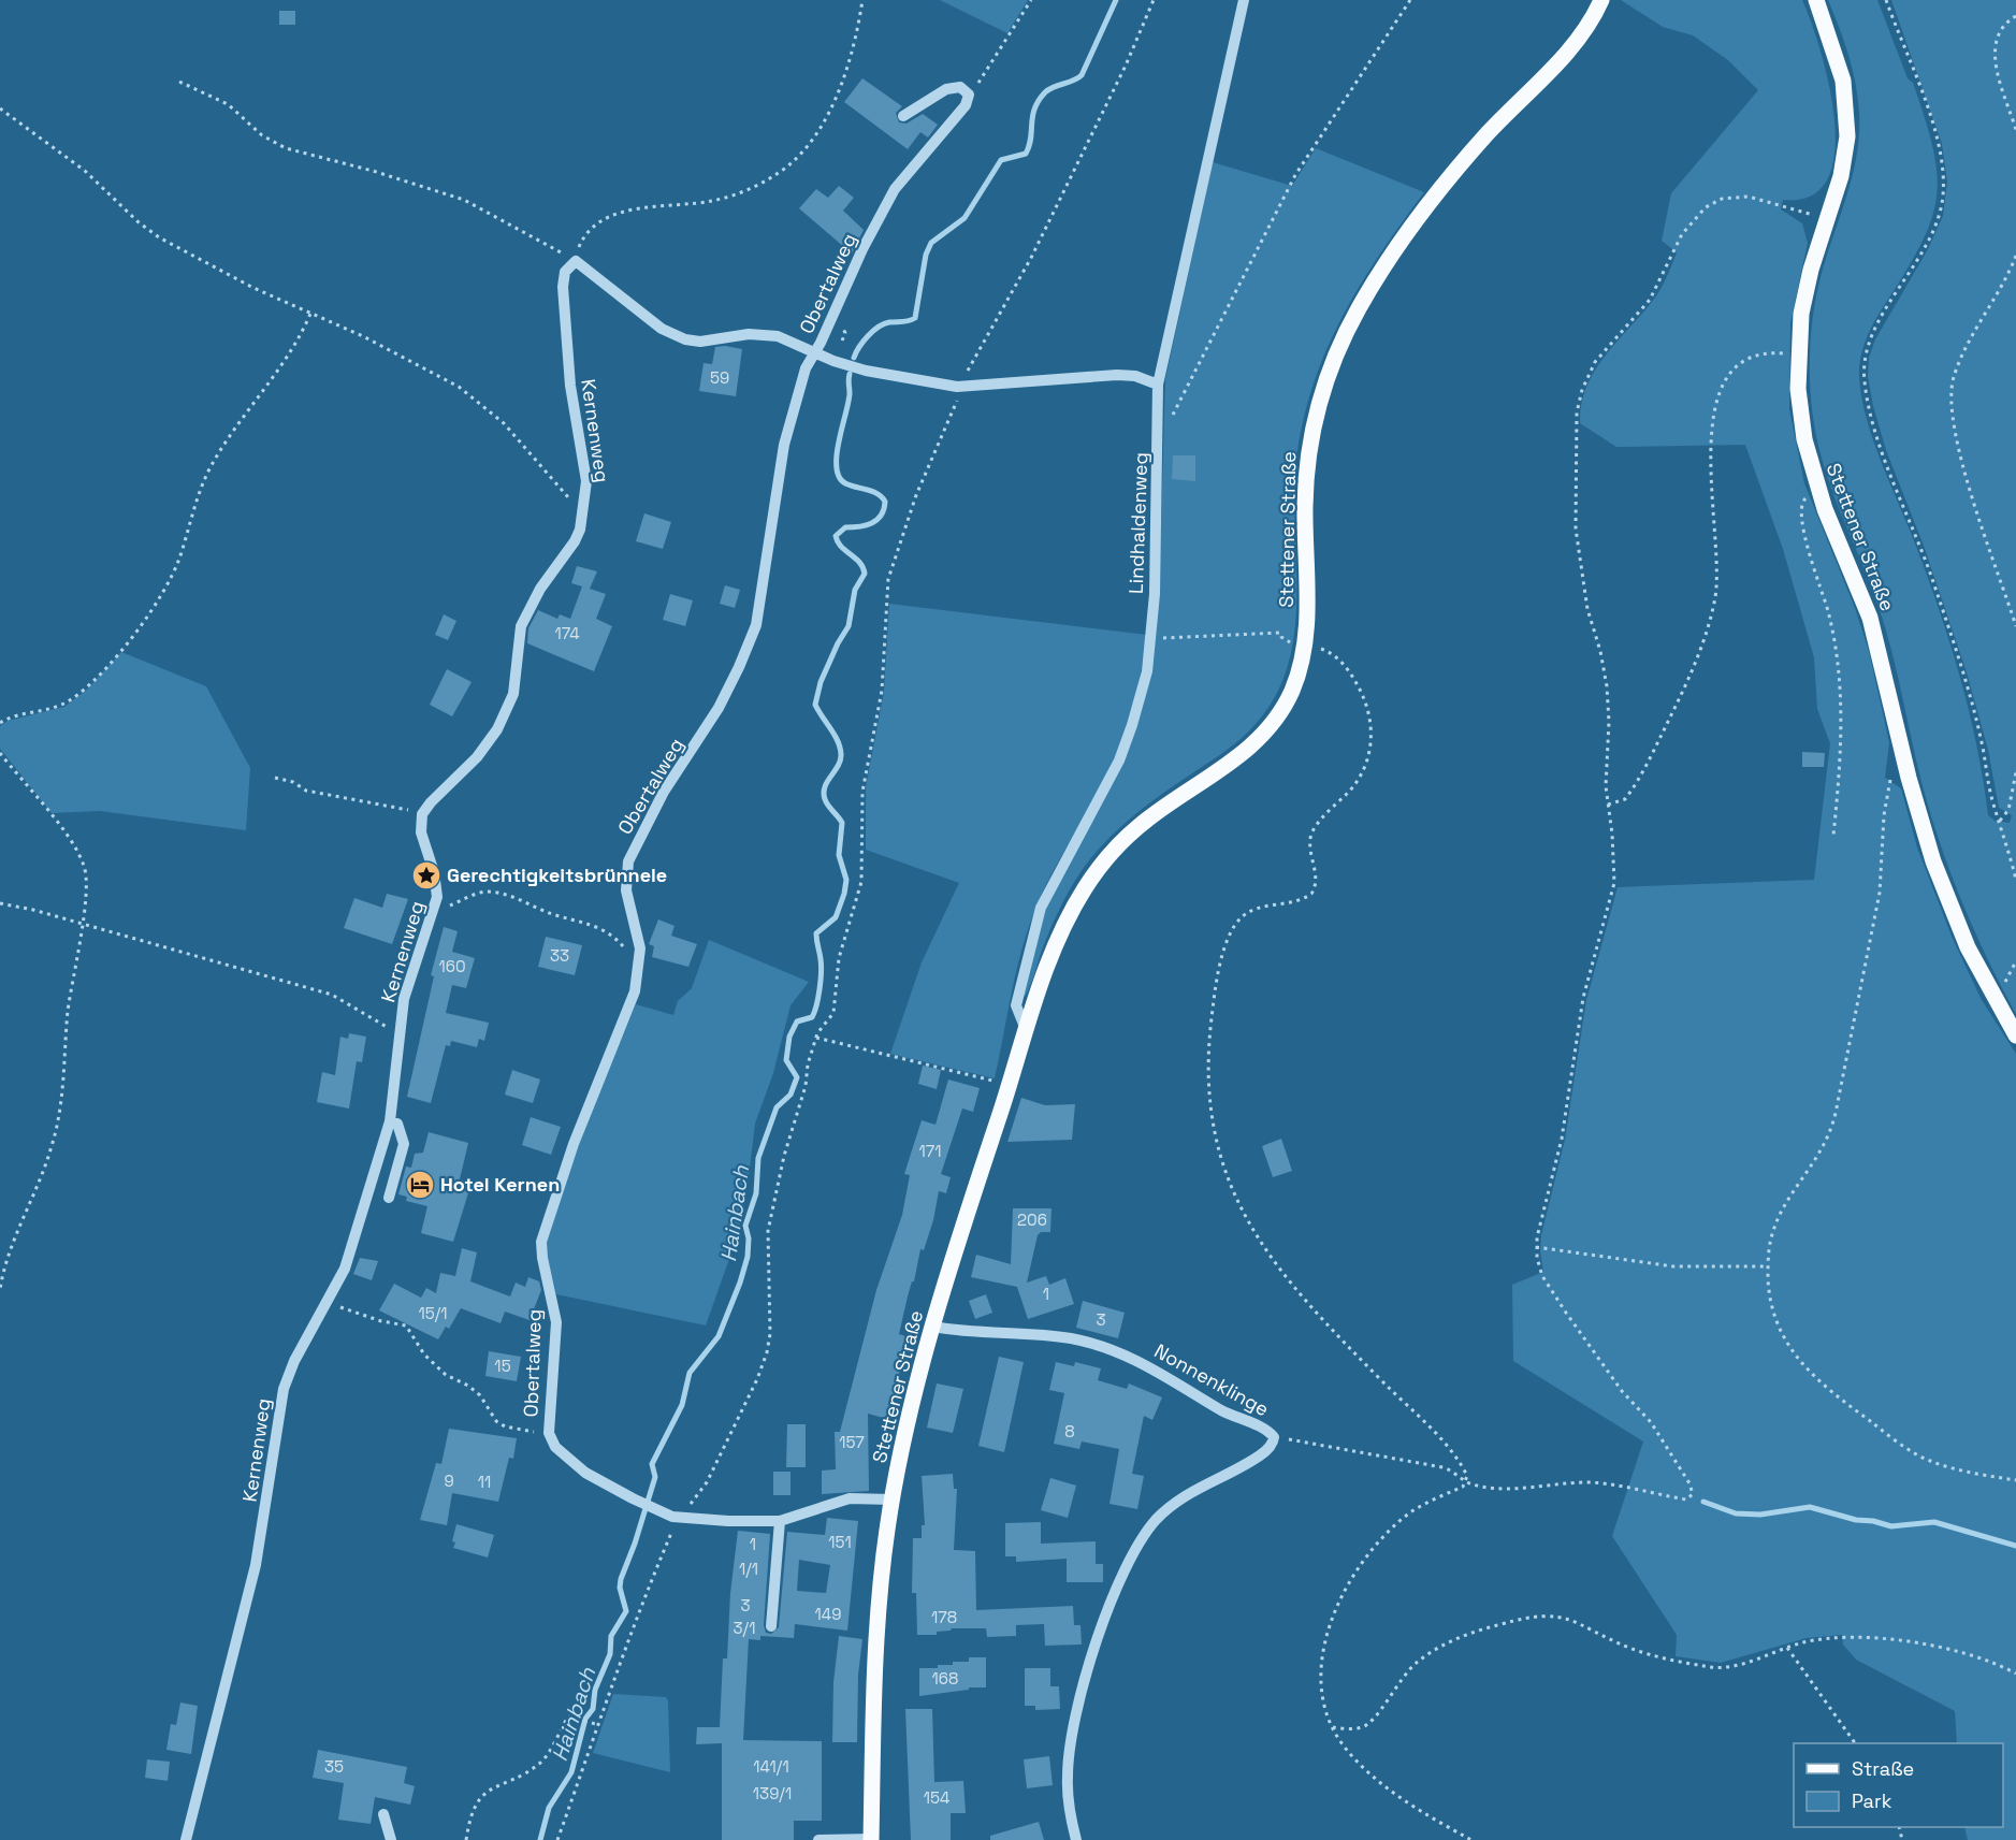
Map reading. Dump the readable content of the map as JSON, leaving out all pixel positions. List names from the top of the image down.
{
  "streets": {
    "main road": ["Stettener Straße"],
    "street": [
      "Obertalweg",
      "Kernenweg",
      "Lindhaldenweg",
      "Nonnenklinge"
    ]
  },
  "crossings": [
    ["Obertalweg", "Stettener Straße"],
    ["Lindhaldenweg", "Stettener Straße"],
    ["Stettener Straße", "Nonnenklinge"]
  ],
  "water": ["Hainbach"],
  "places": {
    "place": ["Gerechtigkeitsbrünnele"],
    "hotel": ["Hotel Kernen"]
  },
  "house_numbers": [
    "59",
    "174",
    "33",
    "160",
    "171",
    "206",
    "1",
    "15/1",
    "3",
    "15",
    "8",
    "157",
    "9",
    "11",
    "151",
    "1",
    "1/1",
    "3",
    "149",
    "178",
    "3/1",
    "168",
    "35",
    "141/1",
    "139/1",
    "154"
  ],
  "legend": ["Straße", "Park"]
}
